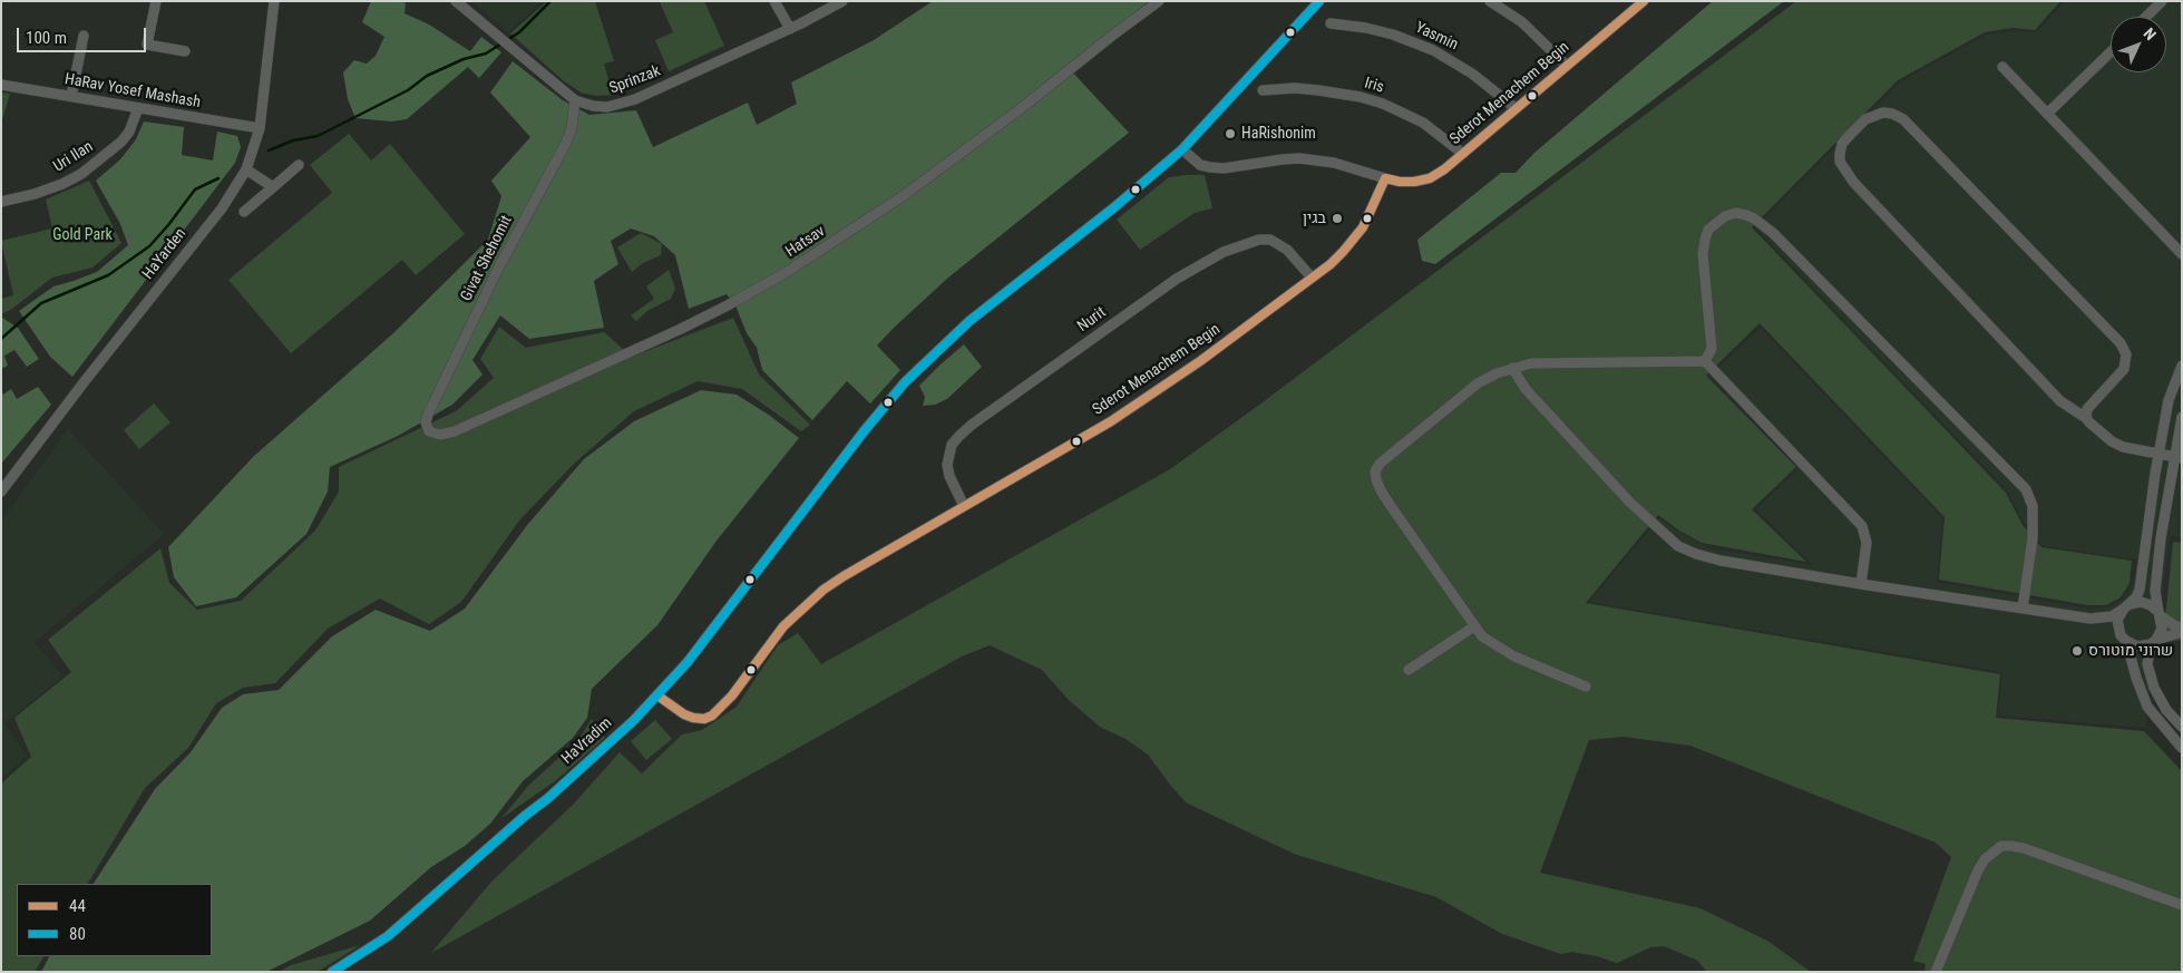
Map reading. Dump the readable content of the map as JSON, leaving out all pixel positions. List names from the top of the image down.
{
  "streets": {
    "street": [
      "Yasmin",
      "Sprinzak",
      "Iris",
      "HaRav Yosef Mashash",
      "Sderot Menachem Begin",
      "Uri Ilan",
      "Hatsav",
      "HaYarden",
      "Givat Shehomit",
      "Nurit",
      "HaVradim"
    ]
  },
  "crossings": [
    ["Yasmin", "Sderot Menachem Begin"],
    ["Sprinzak", "Givat Shehomit"],
    ["Iris", "Sderot Menachem Begin"],
    ["HaRav Yosef Mashash", "Uri Ilan"],
    ["HaRav Yosef Mashash", "HaYarden"],
    ["Sderot Menachem Begin", "Nurit"],
    ["Sderot Menachem Begin", "HaVradim"],
    ["Hatsav", "Givat Shehomit"]
  ],
  "parks": ["Gold Park"],
  "places": ["HaRishonim", "בגין", "שרוני מוטורס"],
  "lines": ["transit line 44", "transit line 80"],
  "legend": ["44", "80"],
  "scale_bar": "100 m",
  "north": "top right"
}
